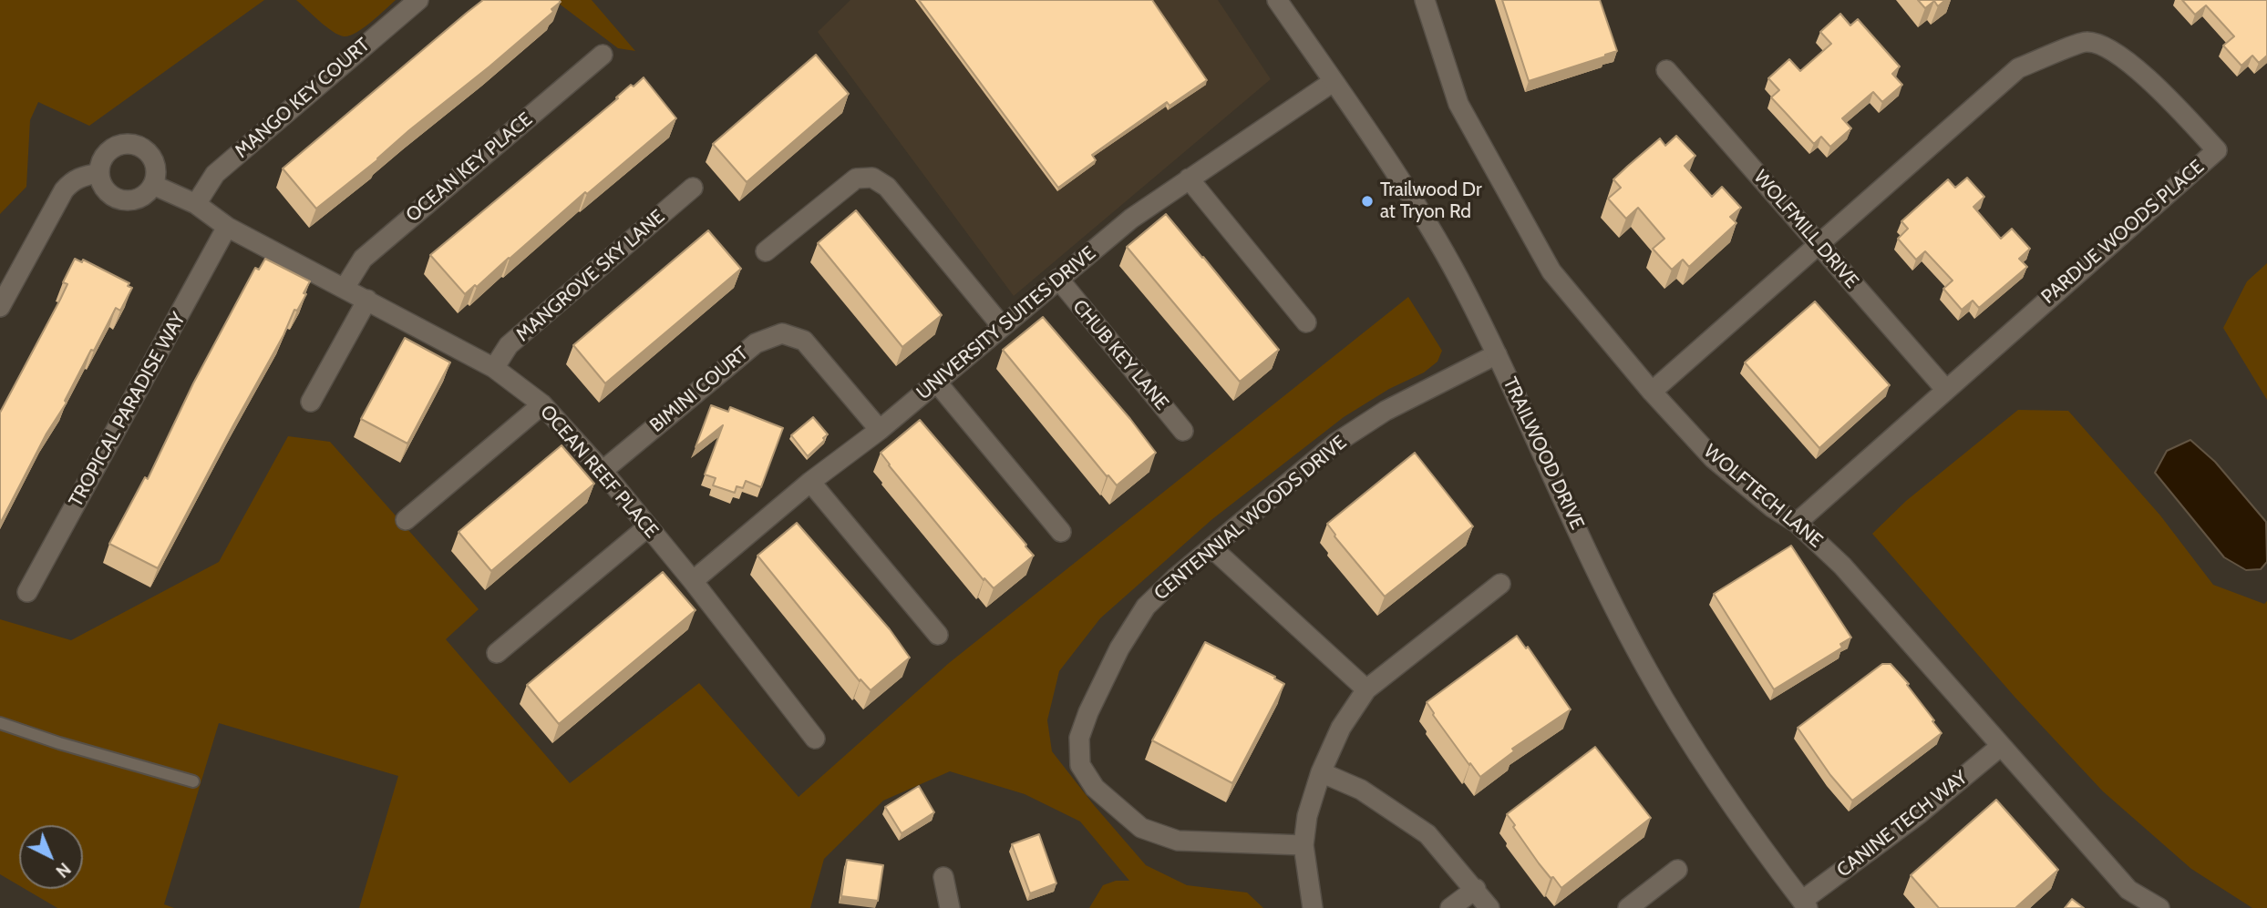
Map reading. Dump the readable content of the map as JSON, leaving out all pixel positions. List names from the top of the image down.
{
  "streets": {
    "street": [
      "MANGO KEY COURT",
      "OCEAN KEY PLACE",
      "WOLFMILL DRIVE",
      "PARDUE WOODS PLACE",
      "MANGROVE SKY LANE",
      "UNIVERSITY SUITES DRIVE",
      "CHUB KEY LANE",
      "BIMINI COURT",
      "TROPICAL PARADISE WAY",
      "TRAILWOOD DRIVE",
      "OCEAN REEF PLACE",
      "WOLFTECH LANE",
      "CENTENNIAL WOODS DRIVE",
      "CANINE TECH WAY"
    ]
  },
  "crossings": [
    ["MANGO KEY COURT", "OCEAN REEF PLACE"],
    ["OCEAN KEY PLACE", "OCEAN REEF PLACE"],
    ["WOLFMILL DRIVE", "PARDUE WOODS PLACE"],
    ["PARDUE WOODS PLACE", "WOLFTECH LANE"],
    ["MANGROVE SKY LANE", "OCEAN REEF PLACE"],
    ["UNIVERSITY SUITES DRIVE", "CHUB KEY LANE"],
    ["UNIVERSITY SUITES DRIVE", "BIMINI COURT"],
    ["UNIVERSITY SUITES DRIVE", "TRAILWOOD DRIVE"],
    ["UNIVERSITY SUITES DRIVE", "OCEAN REEF PLACE"],
    ["BIMINI COURT", "OCEAN REEF PLACE"],
    ["TROPICAL PARADISE WAY", "OCEAN REEF PLACE"],
    ["TRAILWOOD DRIVE", "CENTENNIAL WOODS DRIVE"],
    ["TRAILWOOD DRIVE", "CANINE TECH WAY"],
    ["WOLFTECH LANE", "CANINE TECH WAY"]
  ],
  "places": ["Trailwood Dr at Tryon Rd"],
  "north": "bottom right"
}
